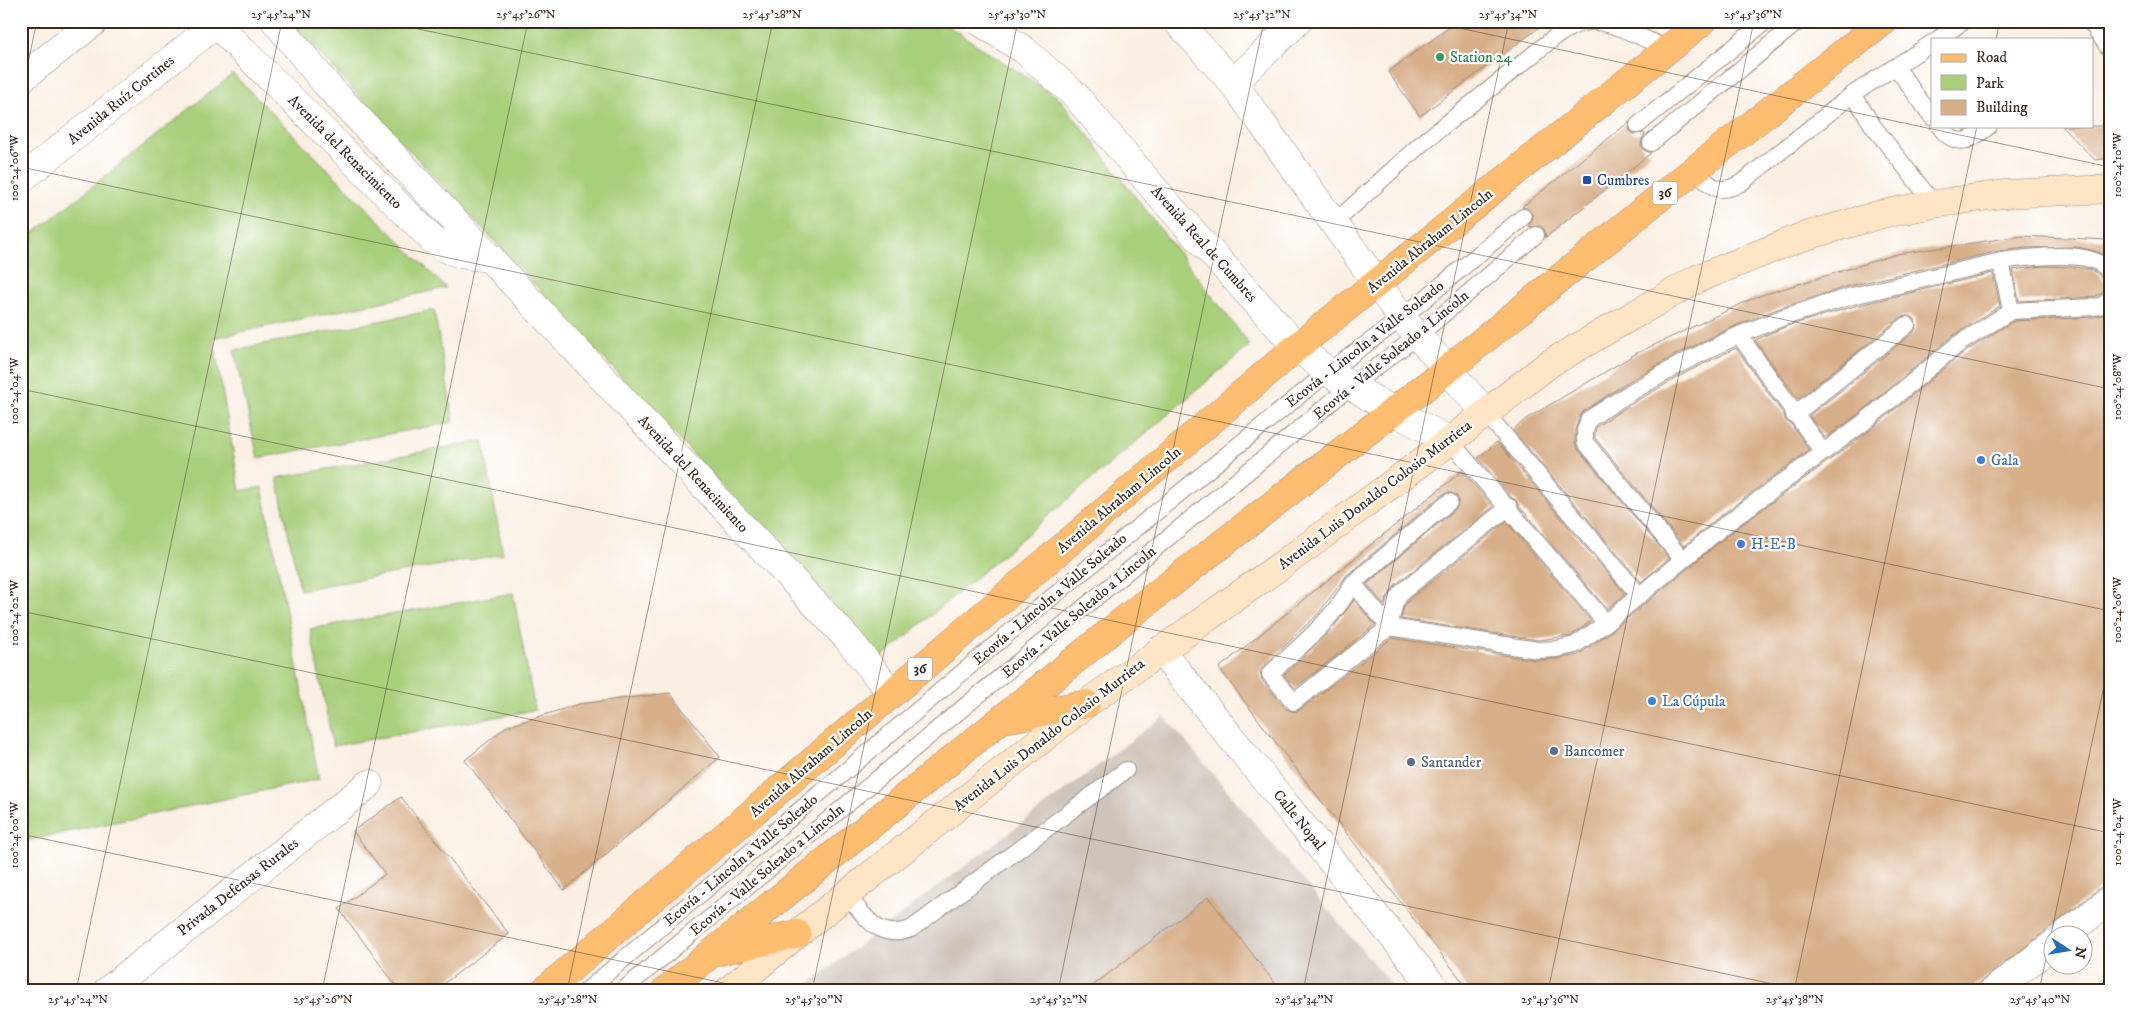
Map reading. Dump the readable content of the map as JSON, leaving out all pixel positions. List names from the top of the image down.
{
  "streets": {
    "main road": ["36", "Avenida Abraham Lincoln", "Avenida Luis Donaldo Colosio Murrieta"],
    "street": [
      "Avenida Ruíz Cortines",
      "Avenida del Renacimiento",
      "Avenida Real de Cumbres",
      "Calle Nopal",
      "Privada Defensas Rurales"
    ],
    "lane": ["Ecovía - Lincoln a Valle Soleado", "Ecovía - Valle Soleado a Lincoln"]
  },
  "crossings": [
    ["Avenida Ruíz Cortines", "Avenida del Renacimiento"],
    ["Avenida del Renacimiento", "Avenida Abraham Lincoln"],
    ["36", "Avenida Real de Cumbres"],
    ["Avenida Abraham Lincoln", "Avenida Real de Cumbres"],
    ["Avenida Real de Cumbres", "Ecovía - Lincoln a Valle Soleado"],
    ["Avenida Real de Cumbres", "Ecovía - Valle Soleado a Lincoln"],
    ["Avenida Real de Cumbres", "Avenida Luis Donaldo Colosio Murrieta"],
    ["Ecovía - Lincoln a Valle Soleado", "Ecovía - Valle Soleado a Lincoln"],
    ["Avenida Luis Donaldo Colosio Murrieta", "Calle Nopal"]
  ],
  "places": {
    "other": [
      "Station 24",
      "Gala",
      "H-E-B",
      "La Cúpula",
      "Bancomer",
      "Santander"
    ],
    "transit": ["Cumbres"]
  },
  "legend": ["Road", "Park", "Building"],
  "north": "right",
  "coordinates": [
    "25°45'24\"N",
    "25°45'26\"N",
    "25°45'28\"N",
    "25°45'30\"N",
    "25°45'32\"N",
    "25°45'34\"N",
    "25°45'36\"N",
    "100°24'10\"W",
    "100°24'06\"W",
    "100°24'08\"W",
    "100°24'04\"W",
    "100°24'02\"W",
    "100°24'00\"W",
    "25°45'38\"N",
    "25°45'40\"N"
  ]
}
